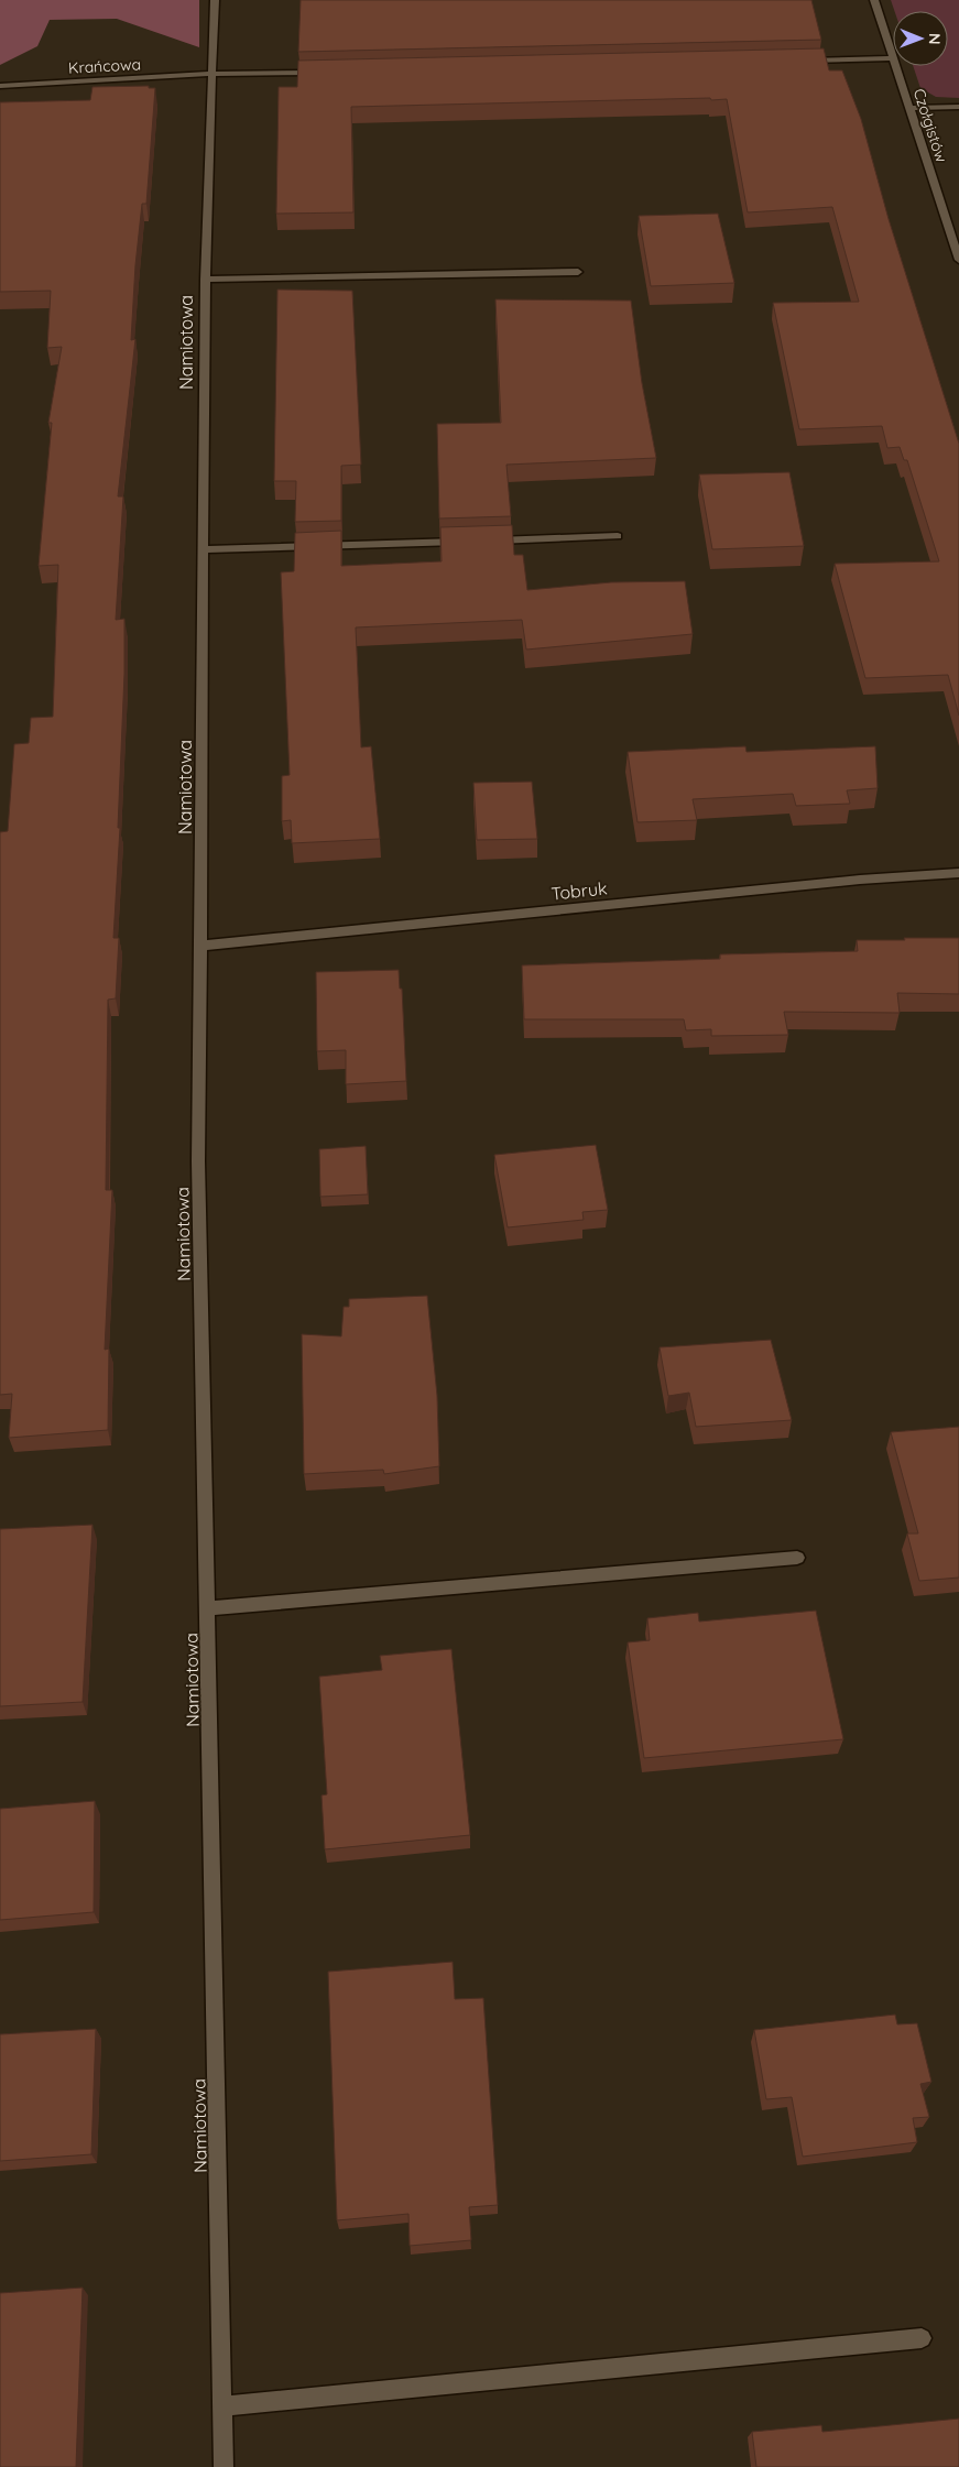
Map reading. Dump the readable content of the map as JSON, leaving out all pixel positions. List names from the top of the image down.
{
  "streets": {
    "street": [
      "Krańcowa",
      "Czołgistów",
      "Namiotowa",
      "Tobruk"
    ]
  },
  "crossings": [
    ["Krańcowa", "Namiotowa"],
    ["Namiotowa", "Tobruk"]
  ],
  "north": "right"
}
